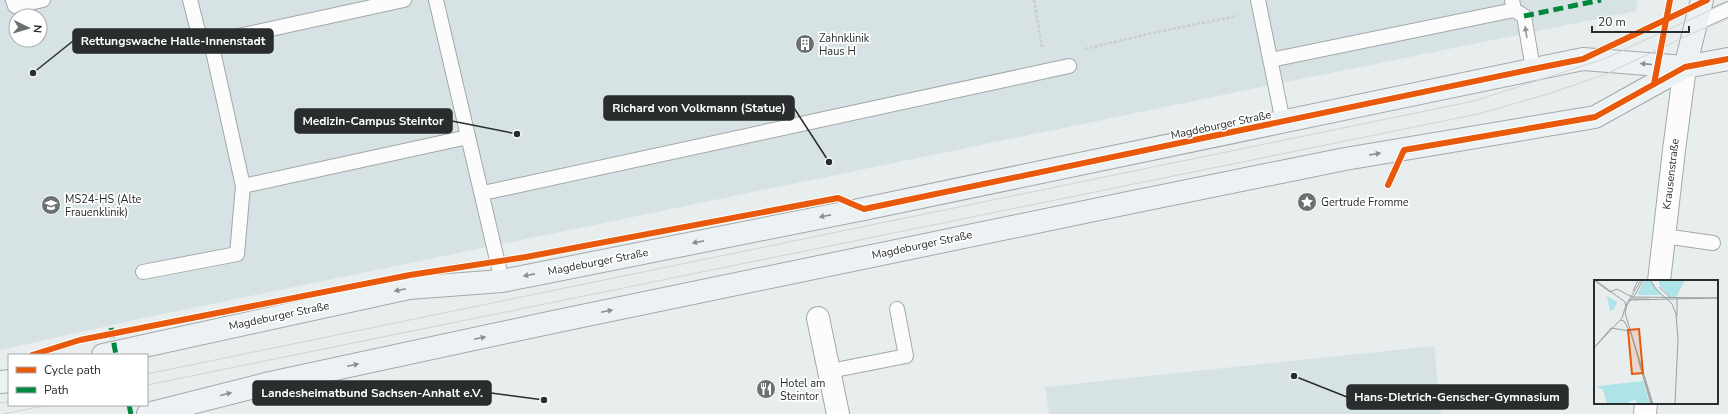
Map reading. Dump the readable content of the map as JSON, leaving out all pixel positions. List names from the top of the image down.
{
  "streets": {
    "street": ["Magdeburger Straße", "Krausenstraße"]
  },
  "crossings": [
    ["Magdeburger Straße", "Krausenstraße"]
  ],
  "places": {
    "building": ["Zahnklinik Haus H"],
    "other": [
      "Rettungswache Halle-Innenstadt",
      "Medizin-Campus Steintor",
      "Richard von Volkmann (Statue)",
      "Hans-Dietrich-Genscher-Gymnasium",
      "Landesheimatbund Sachsen-Anhalt e.V."
    ],
    "place": ["Gertrude Fromme"],
    "school or university": ["MS24-HS (Alte Frauenklinik)"],
    "restaurant": ["Hotel am Steintor"]
  },
  "legend": ["Cycle path", "Path"],
  "scale_bar": "20 m",
  "north": "right"
}
